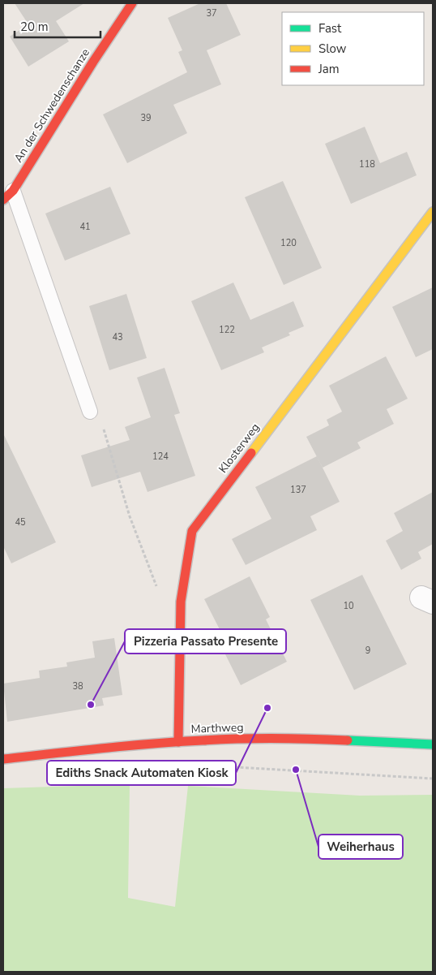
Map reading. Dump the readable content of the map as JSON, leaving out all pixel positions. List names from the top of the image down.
{
  "streets": {
    "street": ["An der Schwedenschanze", "Klosterweg", "Marthweg"]
  },
  "crossings": [
    ["Klosterweg", "Marthweg"]
  ],
  "places": ["Pizzeria Passato Presente", "Ediths Snack Automaten Kiosk", "Weiherhaus"],
  "house_numbers": [
    "37",
    "39",
    "118",
    "41",
    "120",
    "122",
    "43",
    "124",
    "137",
    "45",
    "10",
    "9",
    "38"
  ],
  "legend": ["Fast", "Slow", "Jam"],
  "scale_bar": "20 m"
}
